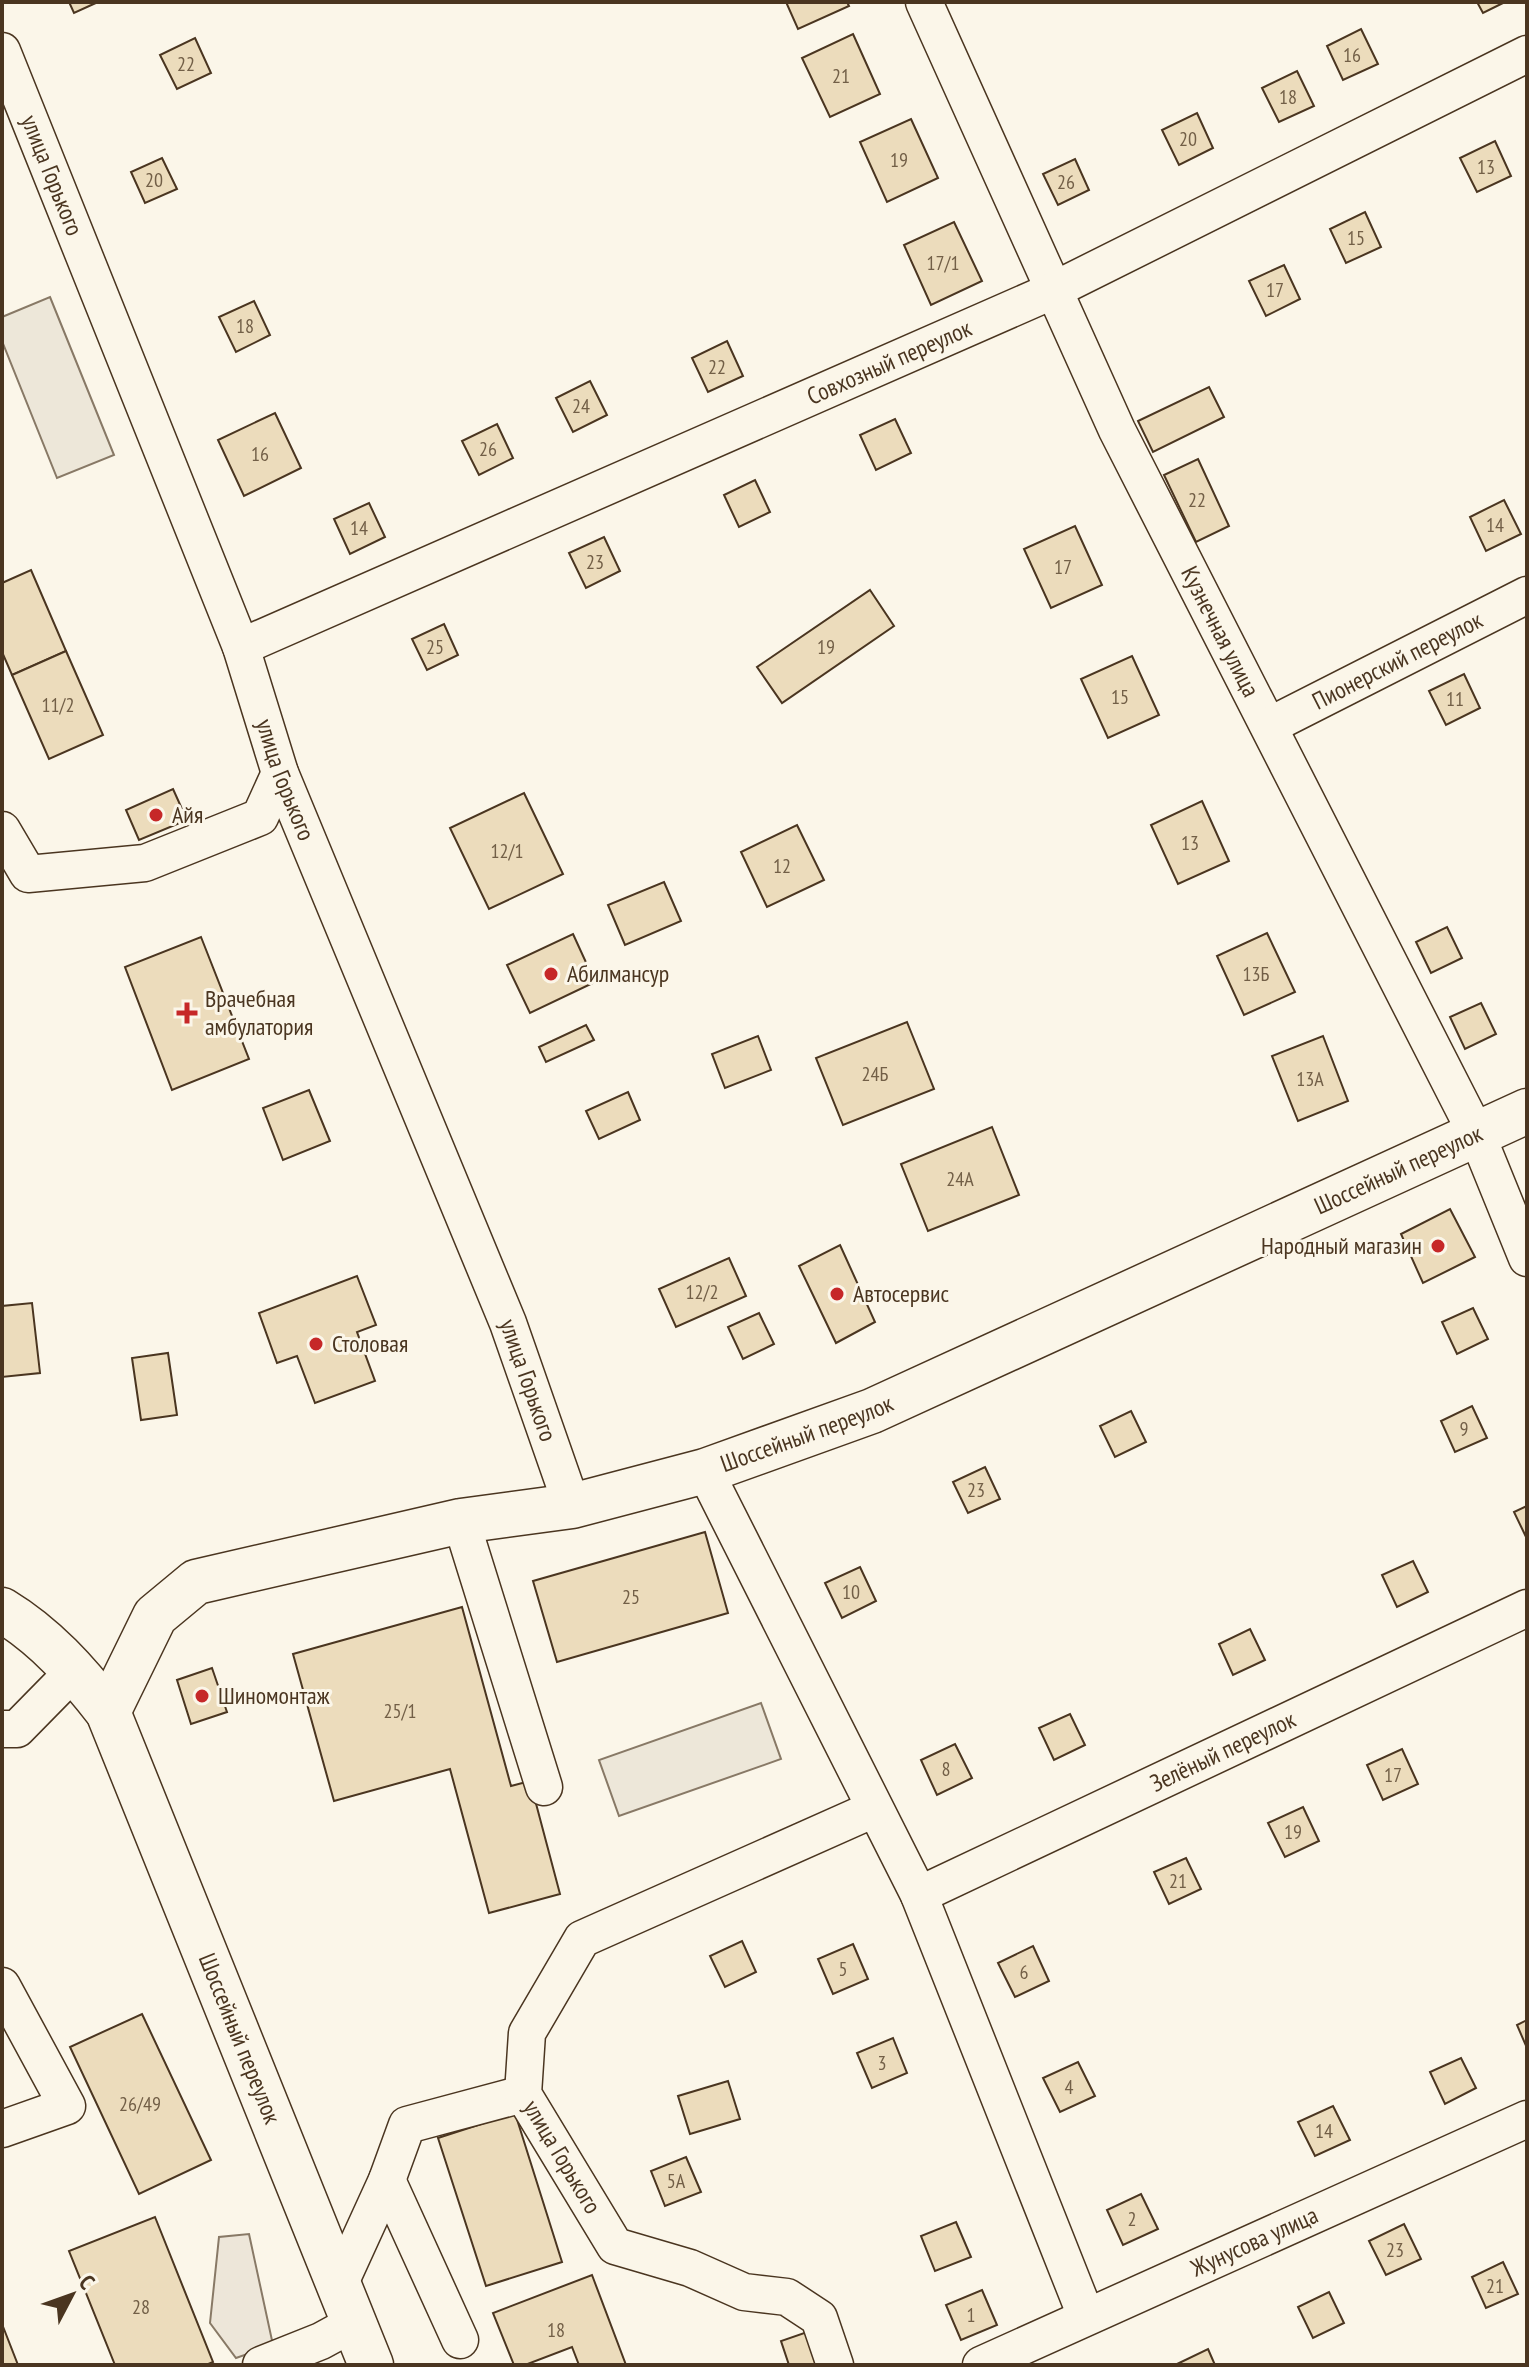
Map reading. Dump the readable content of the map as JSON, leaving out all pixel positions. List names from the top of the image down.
{
  "streets": {
    "main road": ["Шоссейный переулок"],
    "street": [
      "улица Горького",
      "Совхозный переулок",
      "Кузнечная улица",
      "Пионерский переулок",
      "Зелёный переулок",
      "Жунусова улица"
    ]
  },
  "crossings": [
    ["улица Горького", "Совхозный переулок"],
    ["улица Горького", "Шоссейный переулок"],
    ["Совхозный переулок", "Кузнечная улица"],
    ["Кузнечная улица", "Пионерский переулок"],
    ["Кузнечная улица", "Шоссейный переулок"]
  ],
  "places": {
    "other": [
      "Айя",
      "Абилмансур",
      "Народный магазин",
      "Автосервис",
      "Столовая",
      "Шиномонтаж"
    ],
    "health": ["Врачебная амбулатория"]
  },
  "house_numbers": [
    "16",
    "22",
    "21",
    "18",
    "20",
    "19",
    "13",
    "20",
    "26",
    "15",
    "17/1",
    "17",
    "18",
    "22",
    "24",
    "26",
    "16",
    "22",
    "14",
    "14",
    "23",
    "17",
    "25",
    "19",
    "15",
    "11",
    "11/2",
    "13",
    "12/1",
    "12",
    "13Б",
    "24Б",
    "13А",
    "24А",
    "12/2",
    "9",
    "23",
    "10",
    "25",
    "25/1",
    "8",
    "17",
    "19",
    "21",
    "5",
    "6",
    "3",
    "4",
    "26/49",
    "14",
    "5А",
    "2",
    "23",
    "21",
    "28",
    "1",
    "18"
  ],
  "north": "top right"
}
